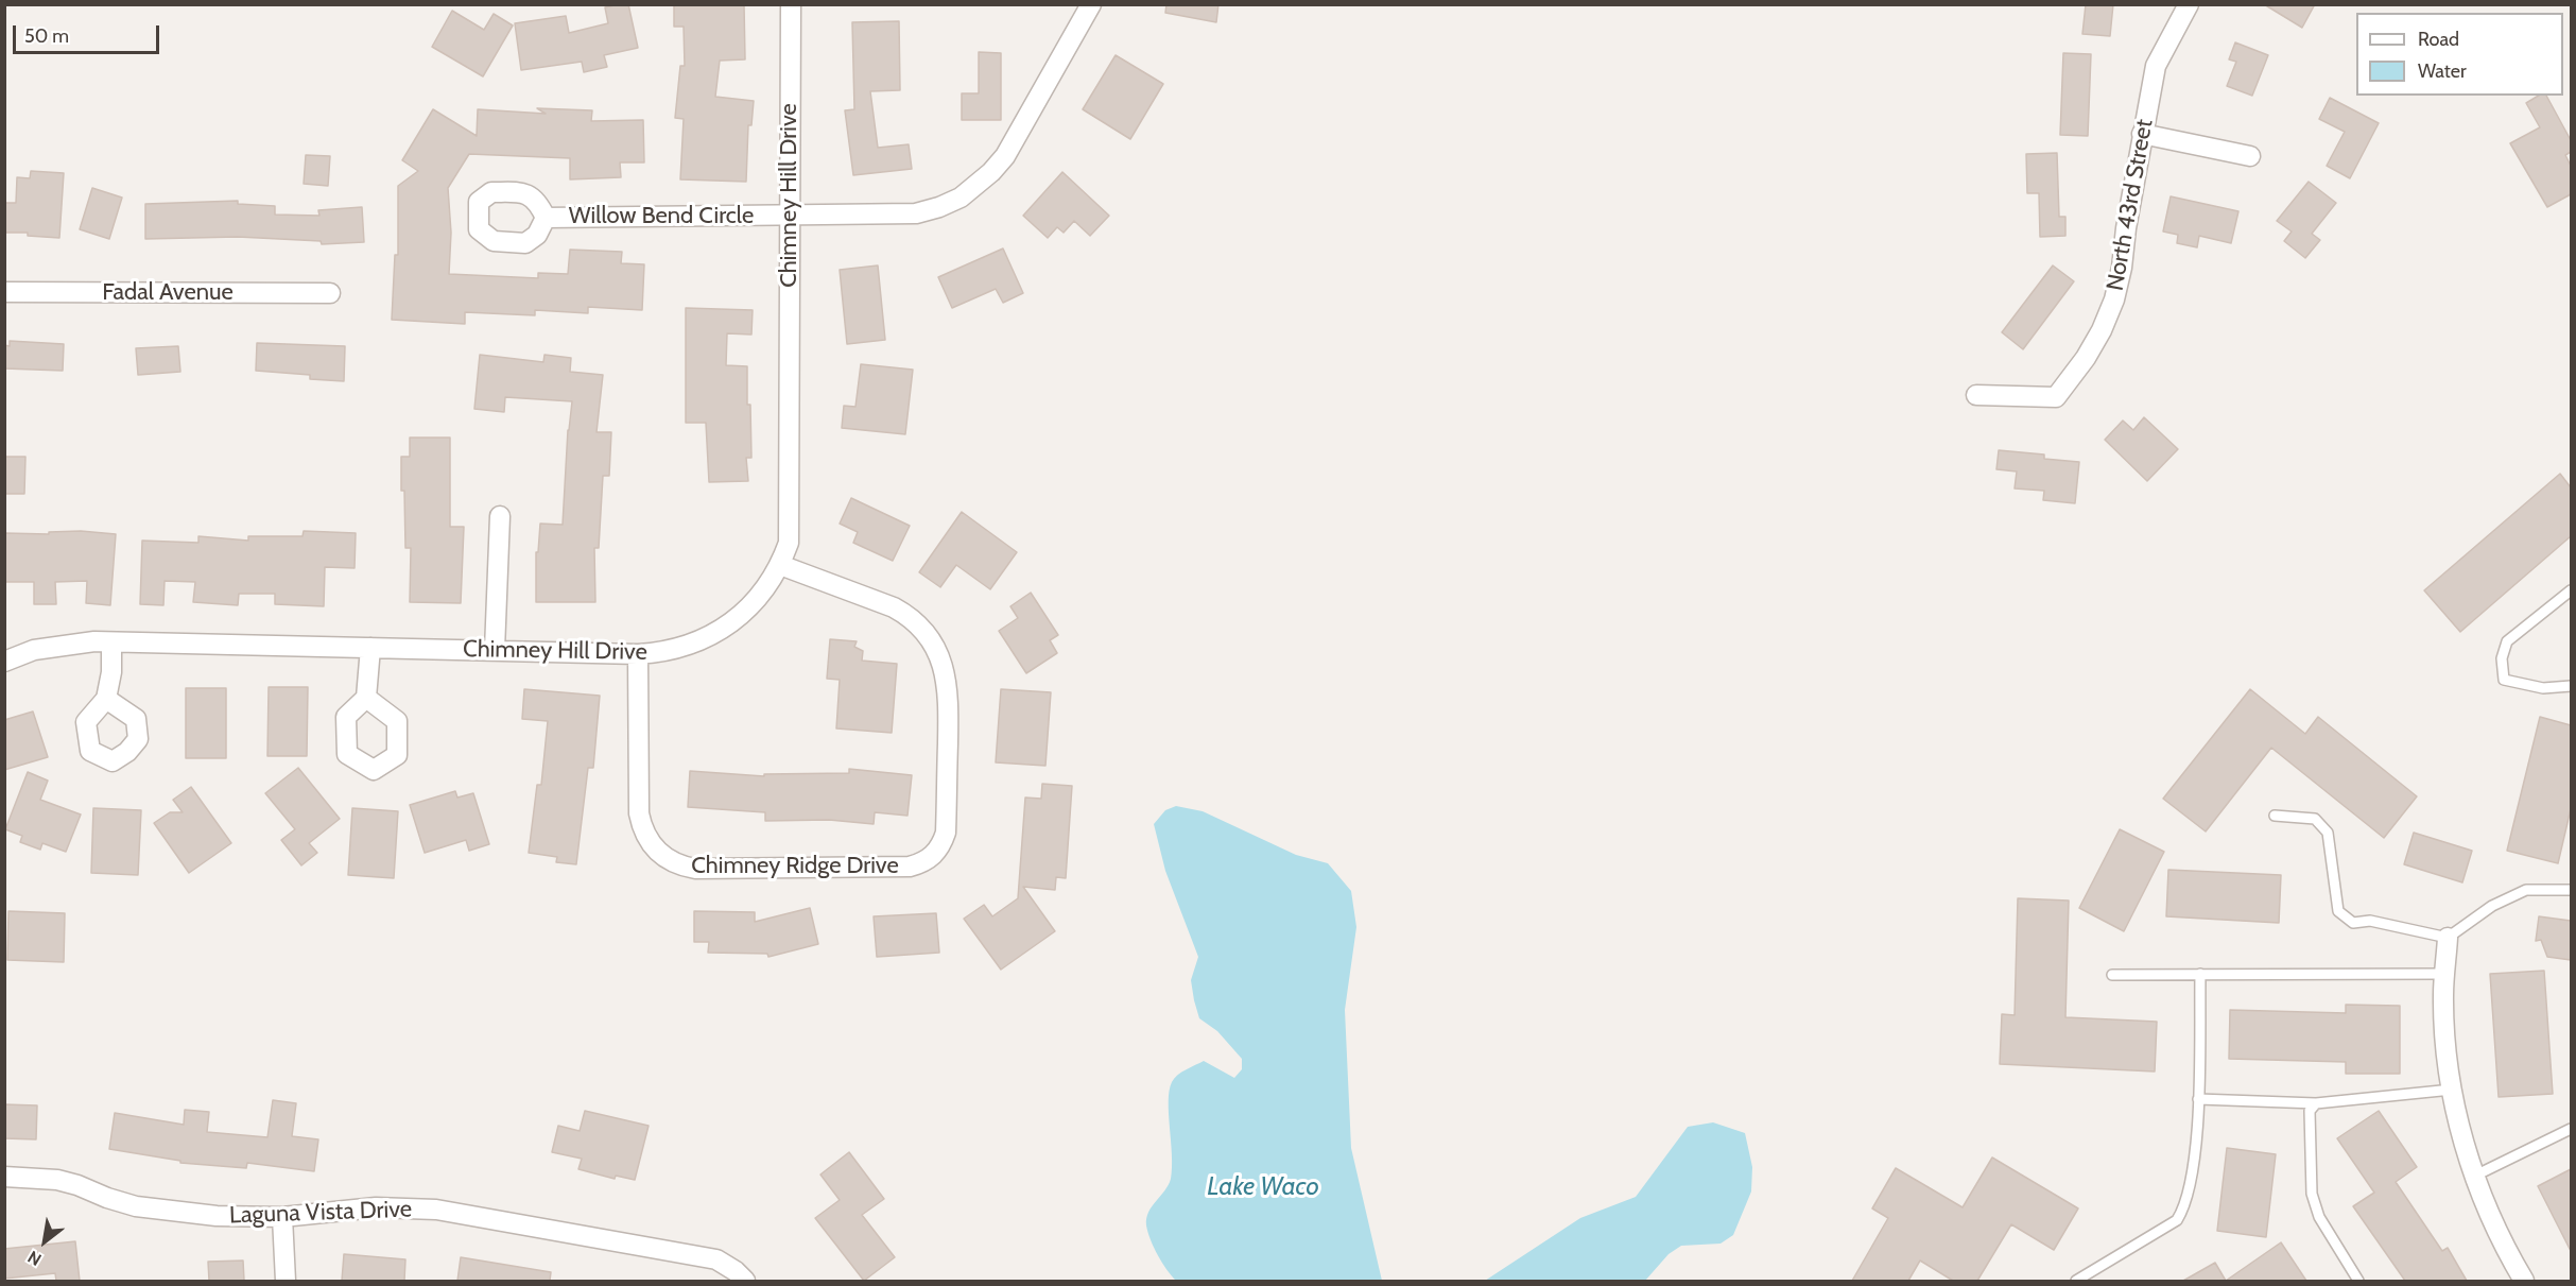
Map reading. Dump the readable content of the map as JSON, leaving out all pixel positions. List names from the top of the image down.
{
  "streets": {
    "street": [
      "Chimney Hill Drive",
      "North 43rd Street",
      "Willow Bend Circle",
      "Fadal Avenue",
      "Chimney Ridge Drive",
      "Laguna Vista Drive"
    ]
  },
  "crossings": [
    ["Chimney Hill Drive", "Willow Bend Circle"],
    ["Chimney Hill Drive", "Chimney Ridge Drive"]
  ],
  "water": ["Lake Waco"],
  "legend": ["Road", "Water"],
  "scale_bar": "50 m",
  "north": "bottom left"
}
